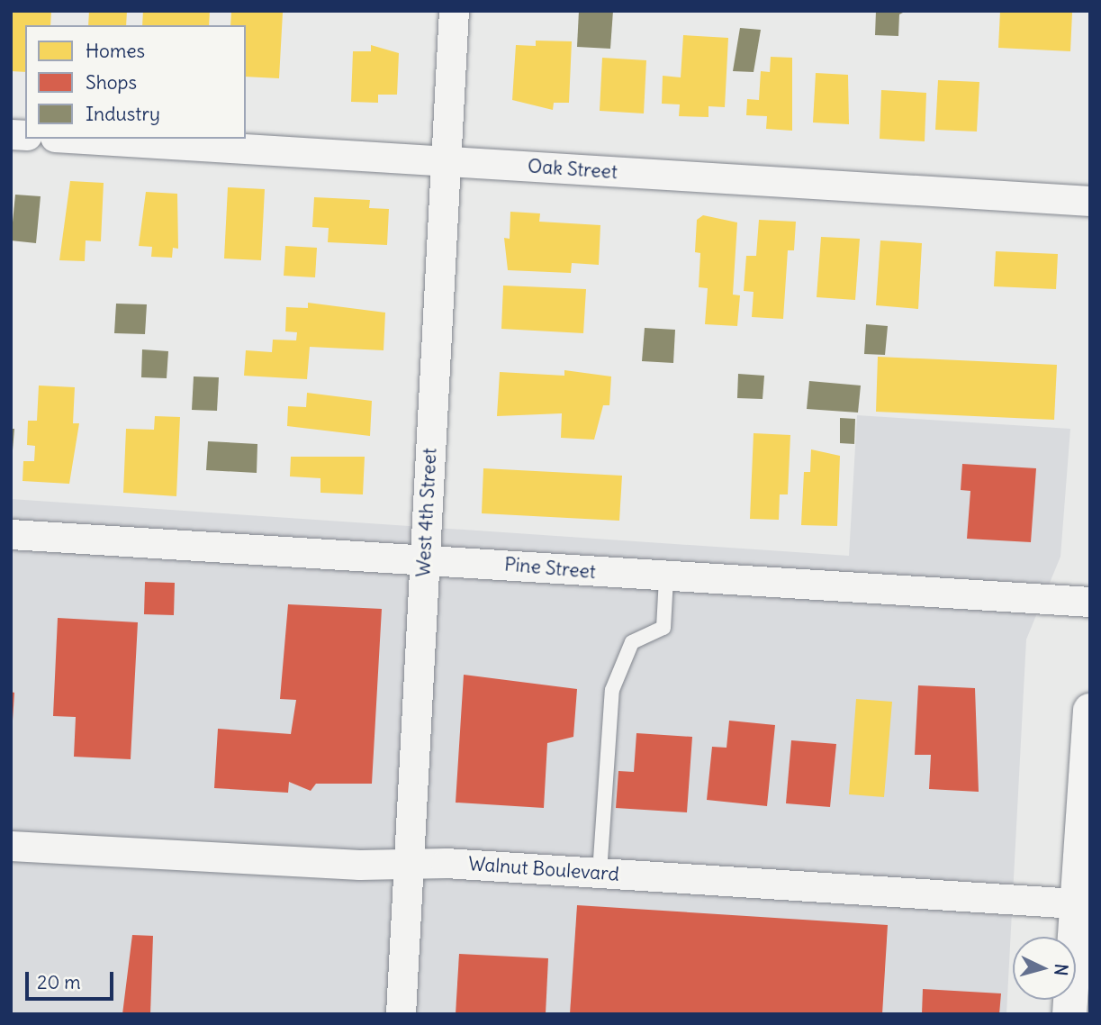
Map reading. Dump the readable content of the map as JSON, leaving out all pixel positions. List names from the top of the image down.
{
  "streets": {
    "street": [
      "Oak Street",
      "West 4th Street",
      "Pine Street",
      "Walnut Boulevard"
    ]
  },
  "crossings": [
    ["Oak Street", "West 4th Street"],
    ["West 4th Street", "Pine Street"],
    ["West 4th Street", "Walnut Boulevard"]
  ],
  "legend": ["Homes", "Shops", "Industry"],
  "scale_bar": "20 m",
  "north": "right"
}
